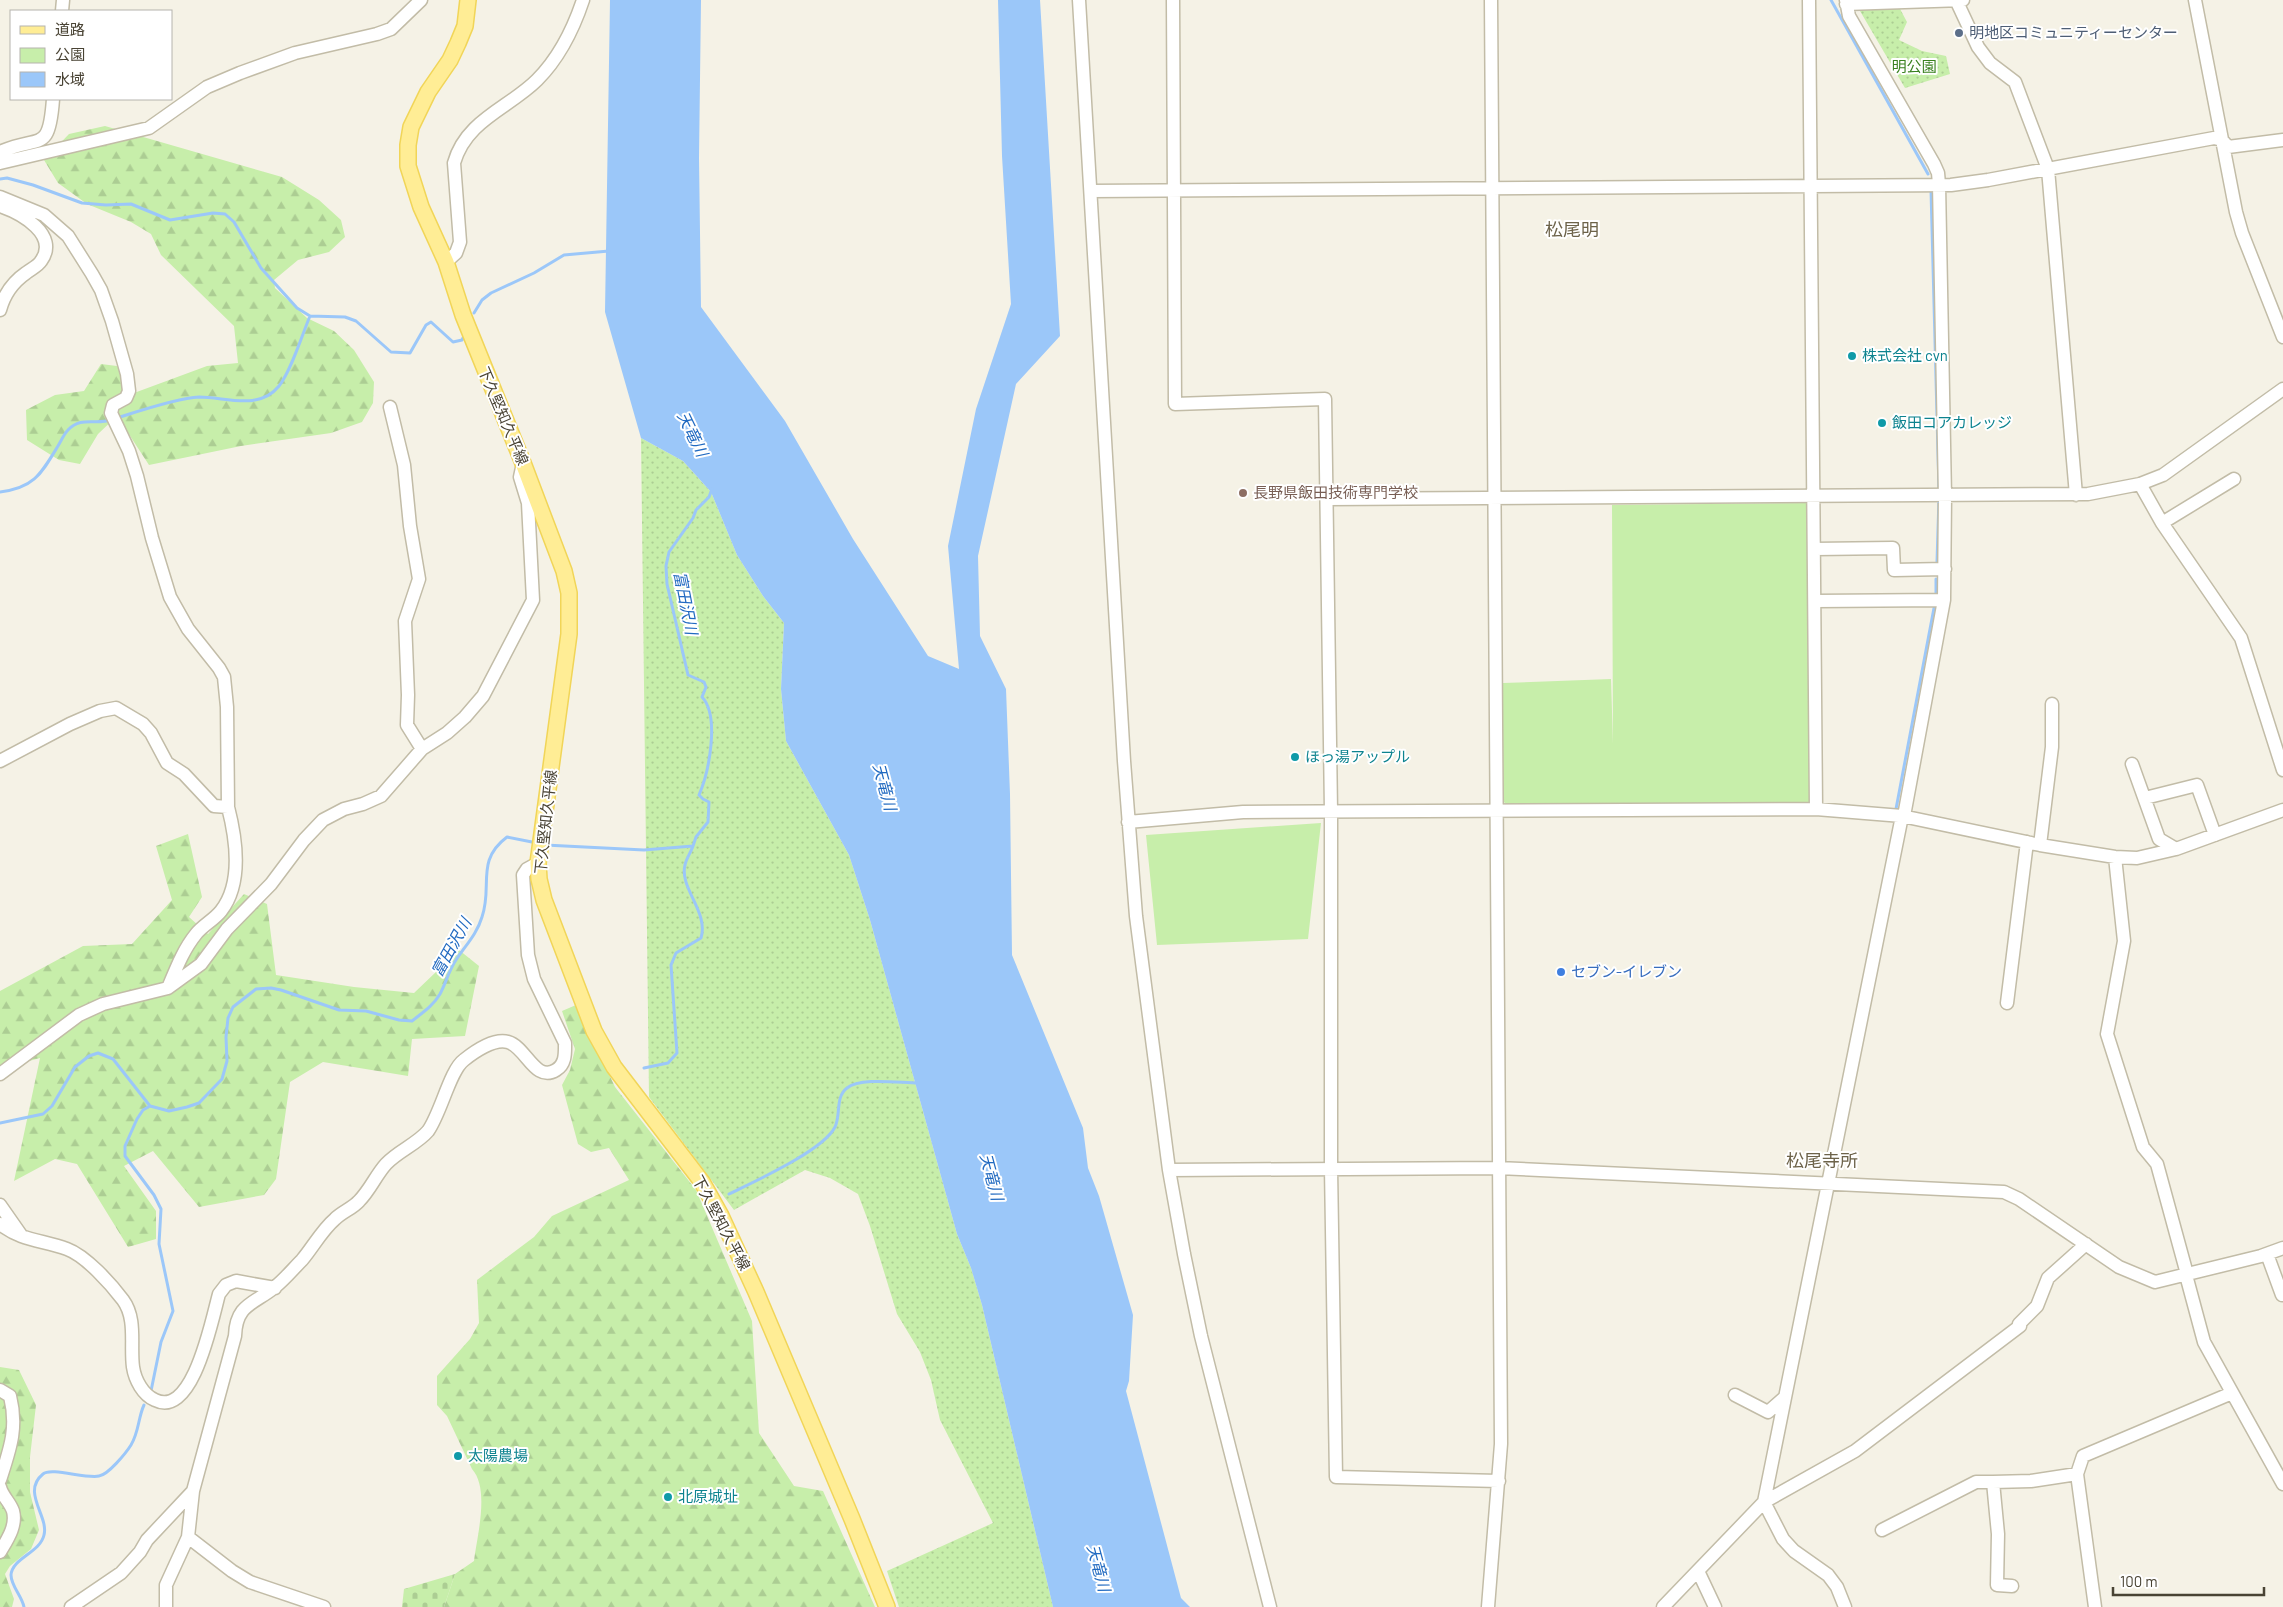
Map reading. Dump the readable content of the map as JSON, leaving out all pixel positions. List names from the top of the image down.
{
  "streets": {
    "main road": ["下久堅知久平線"]
  },
  "districts": ["松尾明", "松尾寺所"],
  "water": ["天竜川", "富田沢川"],
  "parks": ["明公園"],
  "places": [
    "明地区コミュニティーセンター",
    "株式会社 cvn",
    "飯田コアカレッジ",
    "長野県飯田技術専門学校",
    "ほっ湯アップル",
    "セブン-イレブン",
    "太陽農場",
    "北原城址"
  ],
  "legend": ["道路", "公園", "水域"],
  "scale_bar": "100 m"
}
